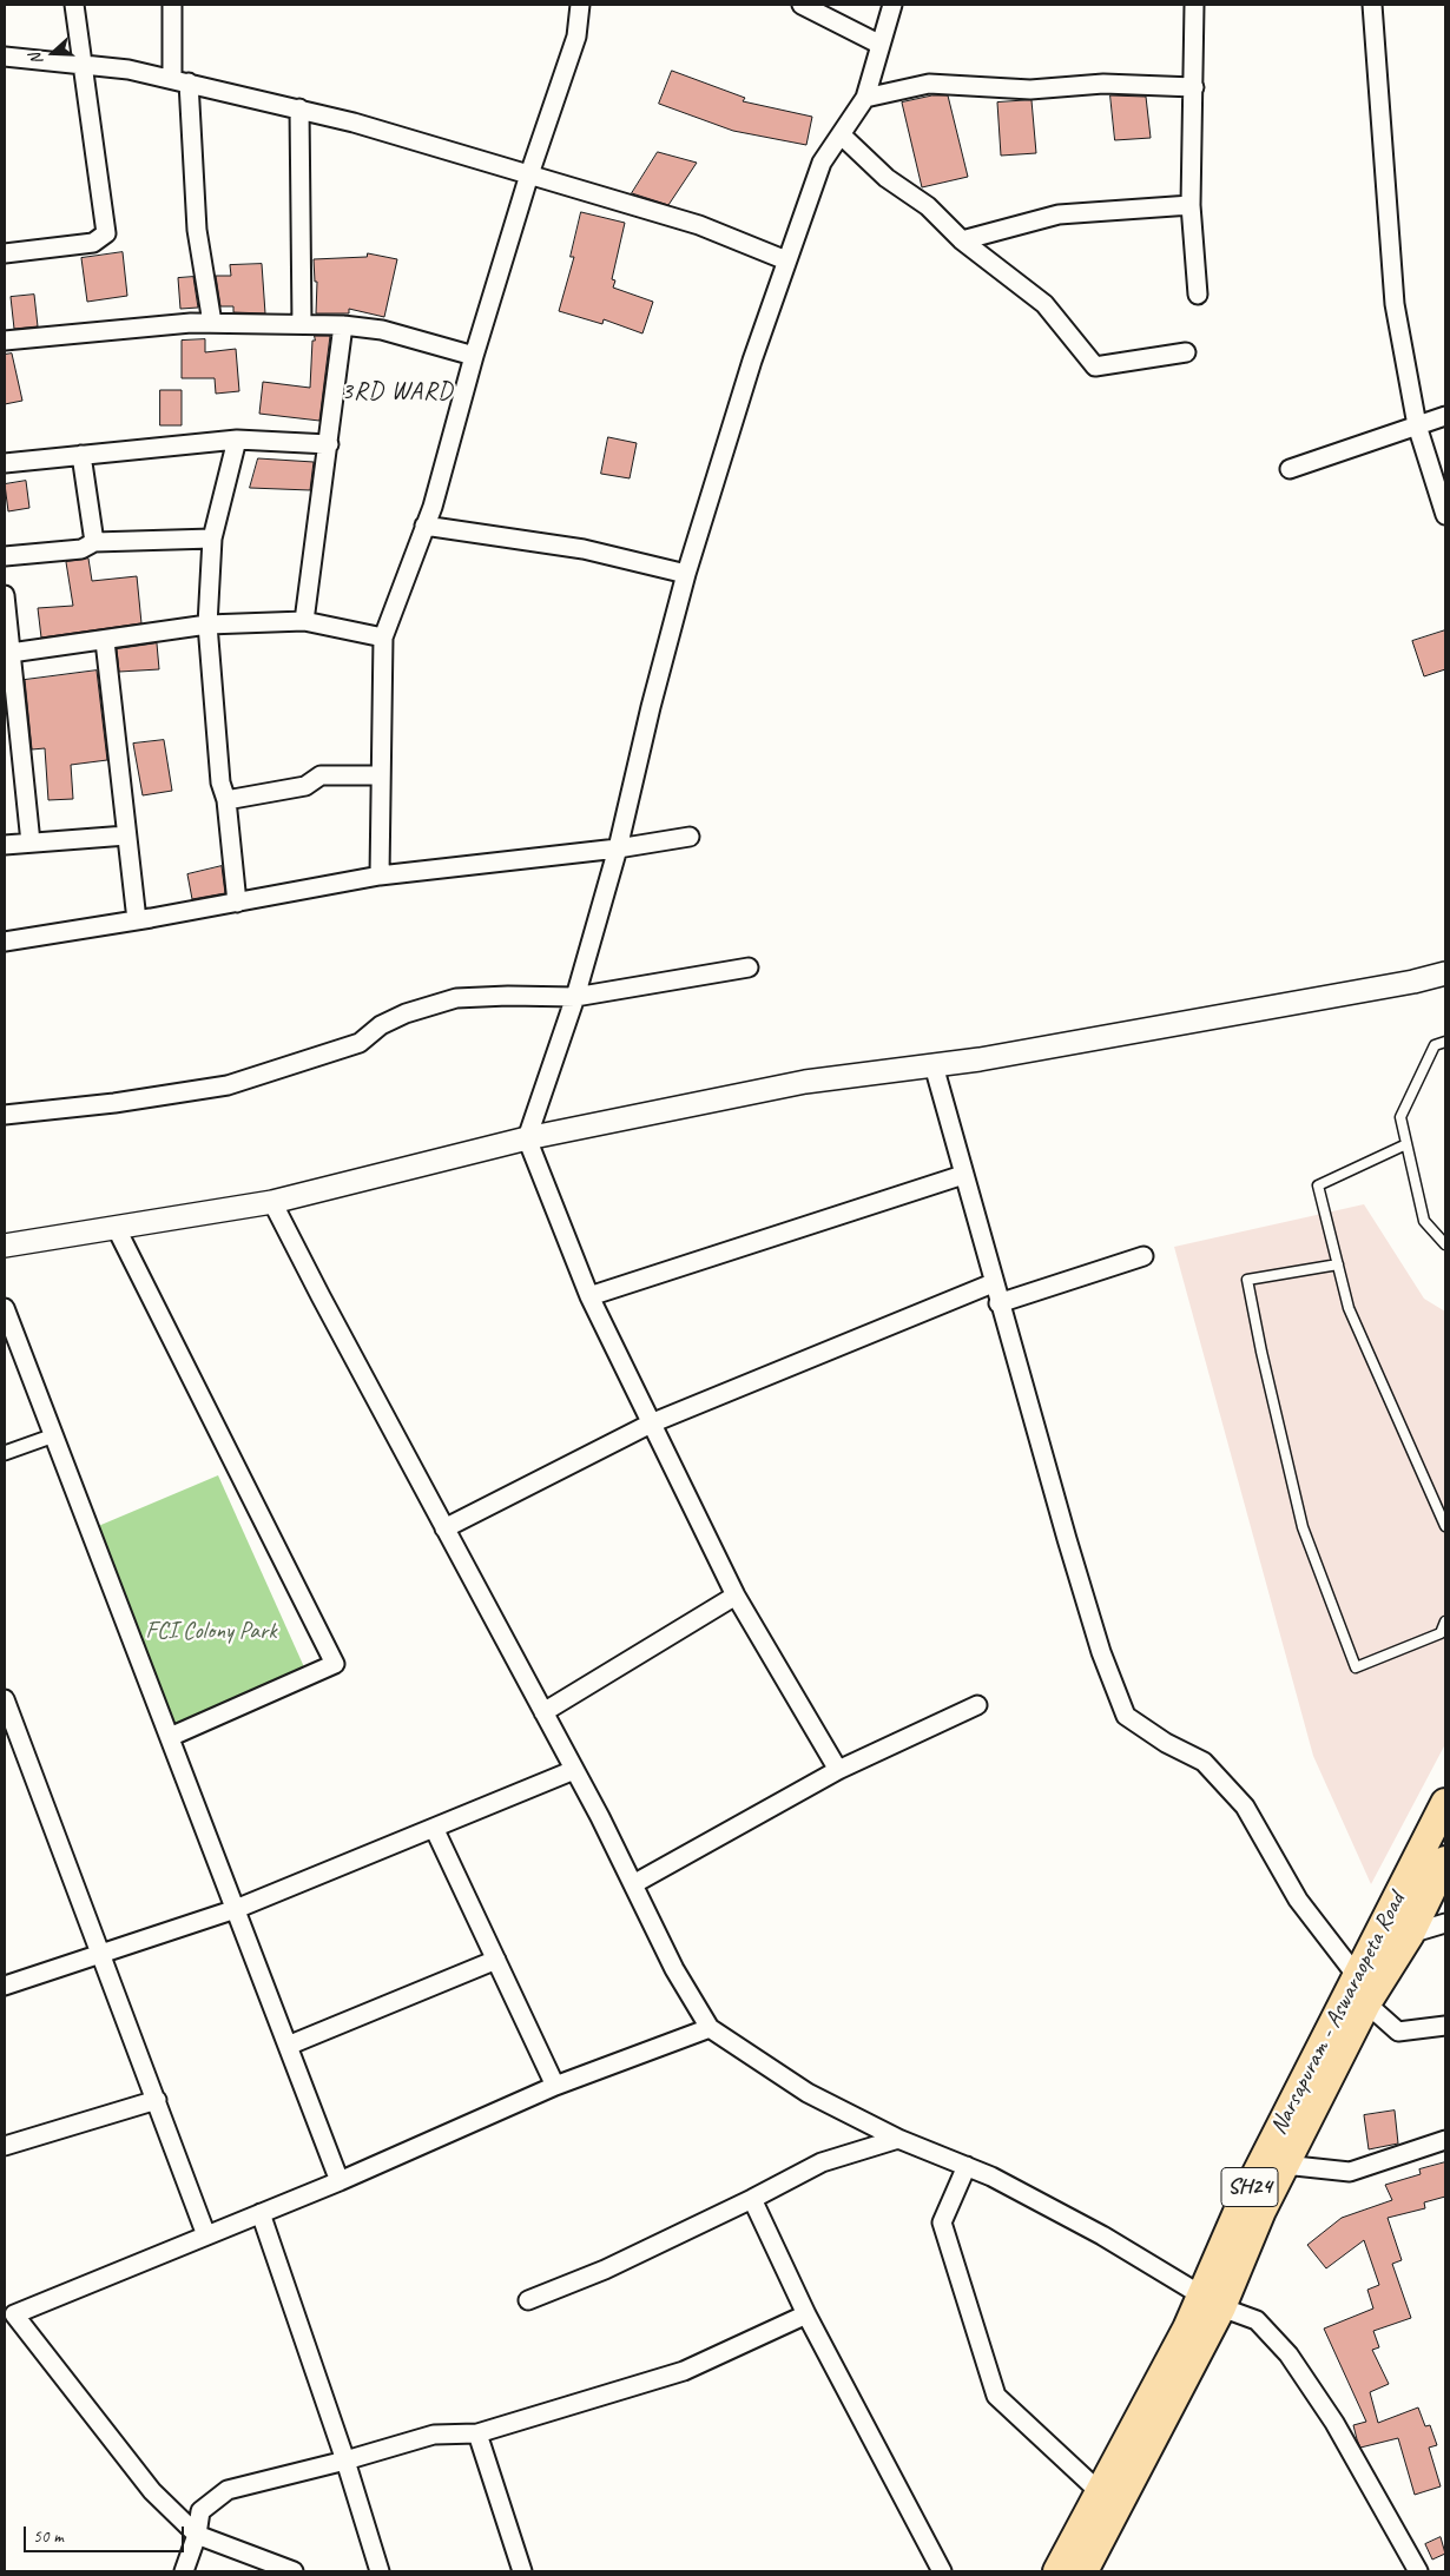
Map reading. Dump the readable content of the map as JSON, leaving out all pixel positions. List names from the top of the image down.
{
  "streets": {
    "main road": ["Narsapuram - Aswaraopeta Road", "SH24"]
  },
  "districts": ["3RD WARD"],
  "parks": ["FCI Colony Park"],
  "scale_bar": "50 m",
  "north": "left"
}
